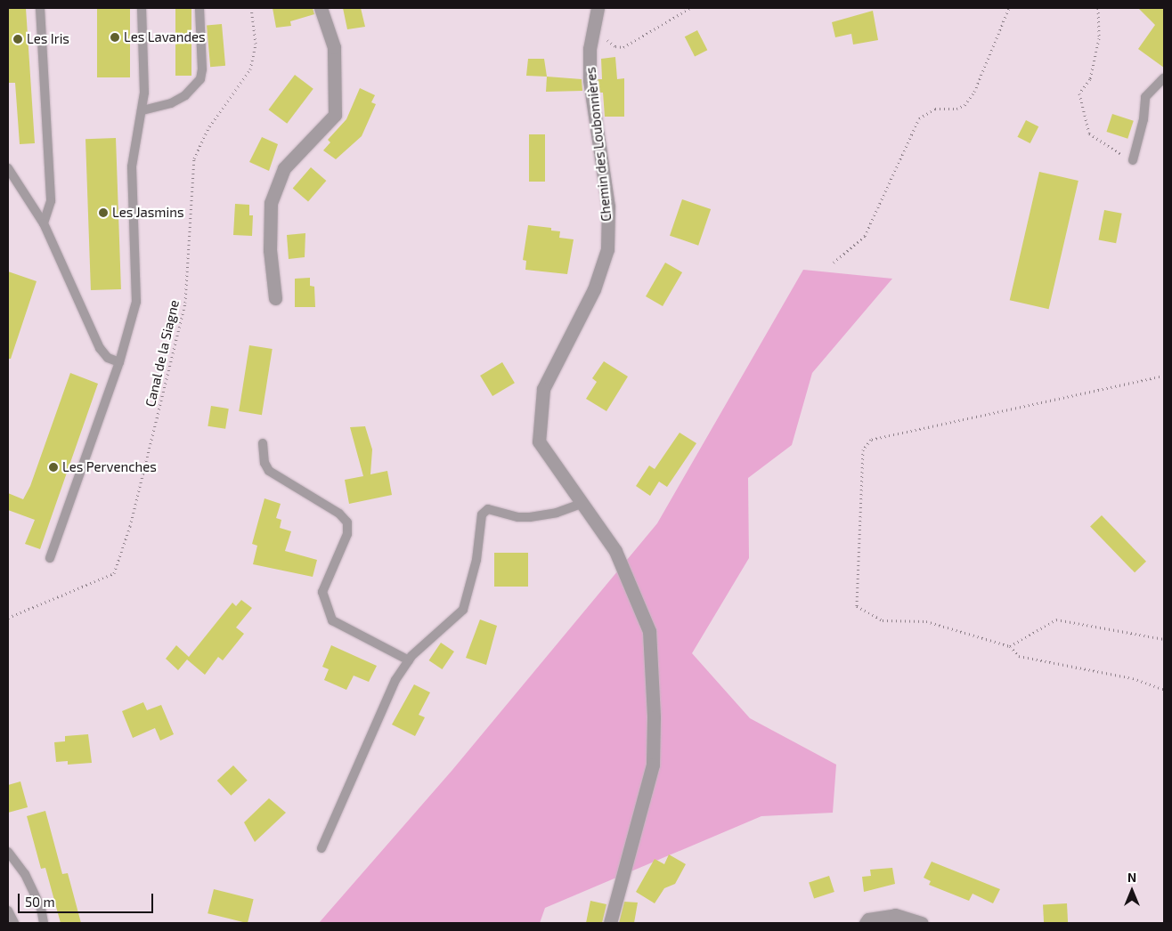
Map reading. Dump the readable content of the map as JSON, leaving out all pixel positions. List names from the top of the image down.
{
  "streets": {
    "street": ["Chemin des Loubonnières"],
    "path": ["Canal de la Siagne"]
  },
  "places": [
    "Les Lavandes",
    "Les Iris",
    "Les Jasmins",
    "Les Pervenches"
  ],
  "scale_bar": "50 m",
  "north": "top"
}
